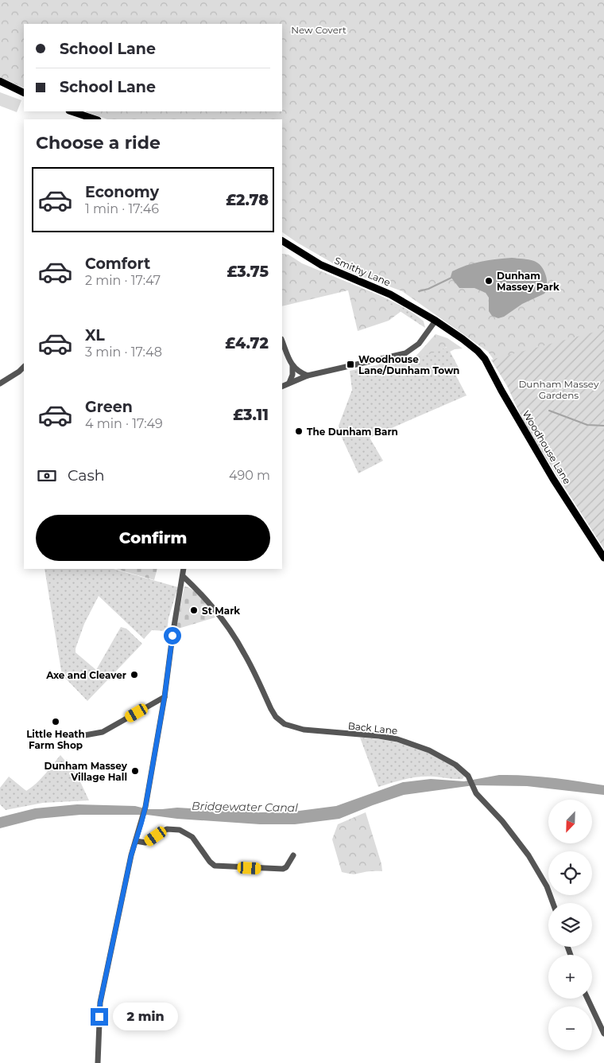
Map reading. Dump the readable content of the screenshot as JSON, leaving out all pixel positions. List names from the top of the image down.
{
  "streets": {
    "main road": ["Smithy Lane", "Woodhouse Lane"],
    "street": ["Back Lane"]
  },
  "crossings": [
    ["Smithy Lane", "Woodhouse Lane"]
  ],
  "water": ["Bridgewater Canal"],
  "parks": ["New Covert", "Dunham Massey Gardens"],
  "places": {
    "other": [
      "Dunham Massey Park",
      "The Dunham Barn",
      "St Mark",
      "Axe and Cleaver",
      "Little Heath Farm Shop",
      "Dunham Massey Village Hall"
    ],
    "transit": ["Woodhouse Lane/Dunham Town"]
  },
  "north": "bottom left",
  "page": {
    "banner": ["School Lane", "School Lane"],
    "heading": "Choose a ride",
    "list": [
      {
        "name": "Economy",
        "note": "1 min · 17:46",
        "value": "£2.78"
      },
      {
        "name": "Comfort",
        "note": "2 min · 17:47",
        "value": "£3.75"
      },
      {
        "name": "XL",
        "note": "3 min · 17:48",
        "value": "£4.72"
      },
      {
        "name": "Green",
        "note": "4 min · 17:49",
        "value": "£3.11"
      }
    ],
    "pay": ["Cash", "490 m"],
    "buttons": "Confirm",
    "map_buttons": ["+", "−"],
    "bubble": "2 min"
  }
}
